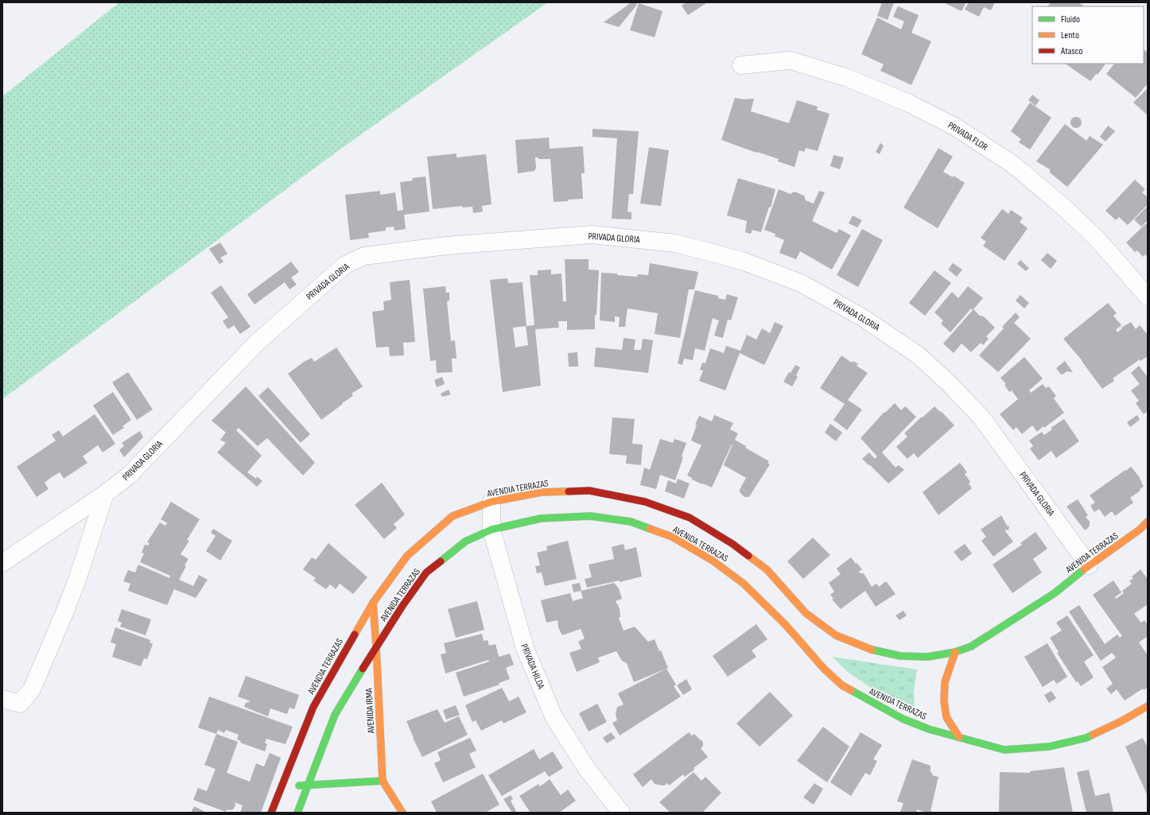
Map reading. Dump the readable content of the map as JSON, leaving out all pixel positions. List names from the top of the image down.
{
  "streets": {
    "street": [
      "PRIVADA FLOR",
      "PRIVADA GLORIA",
      "AVENDIA TERRAZAS",
      "AVENIDA TERRAZAS",
      "PRIVADA HILDA",
      "AVENIDA IRMA"
    ]
  },
  "crossings": [
    ["PRIVADA GLORIA", "AVENIDA TERRAZAS"],
    ["AVENDIA TERRAZAS", "AVENIDA TERRAZAS"],
    ["AVENDIA TERRAZAS", "PRIVADA HILDA"],
    ["AVENDIA TERRAZAS", "AVENIDA IRMA"],
    ["AVENIDA TERRAZAS", "PRIVADA HILDA"],
    ["AVENIDA TERRAZAS", "AVENIDA IRMA"]
  ],
  "legend": ["Fluido", "Lento", "Atasco"]
}
